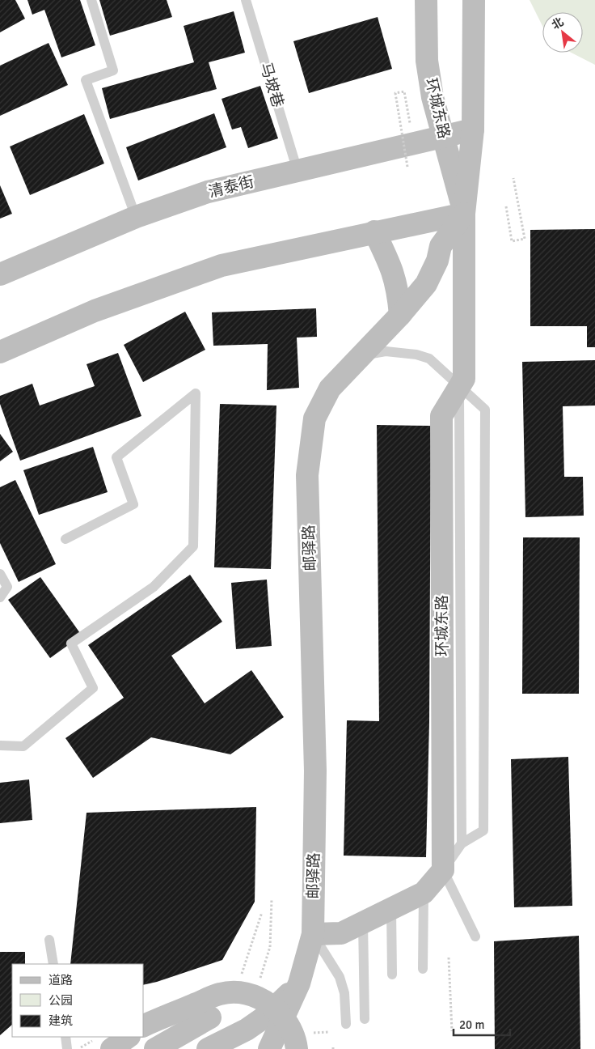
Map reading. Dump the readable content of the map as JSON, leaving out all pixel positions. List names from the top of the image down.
{
  "streets": {
    "street": ["环城东路", "清泰街", "邮驿路"],
    "lane": ["马坡巷"]
  },
  "crossings": [
    ["马坡巷", "清泰街"],
    ["环城东路", "清泰街"],
    ["环城东路", "邮驿路"]
  ],
  "legend": ["道路", "公园", "建筑"],
  "scale_bar": "20 m",
  "north": "top left"
}
